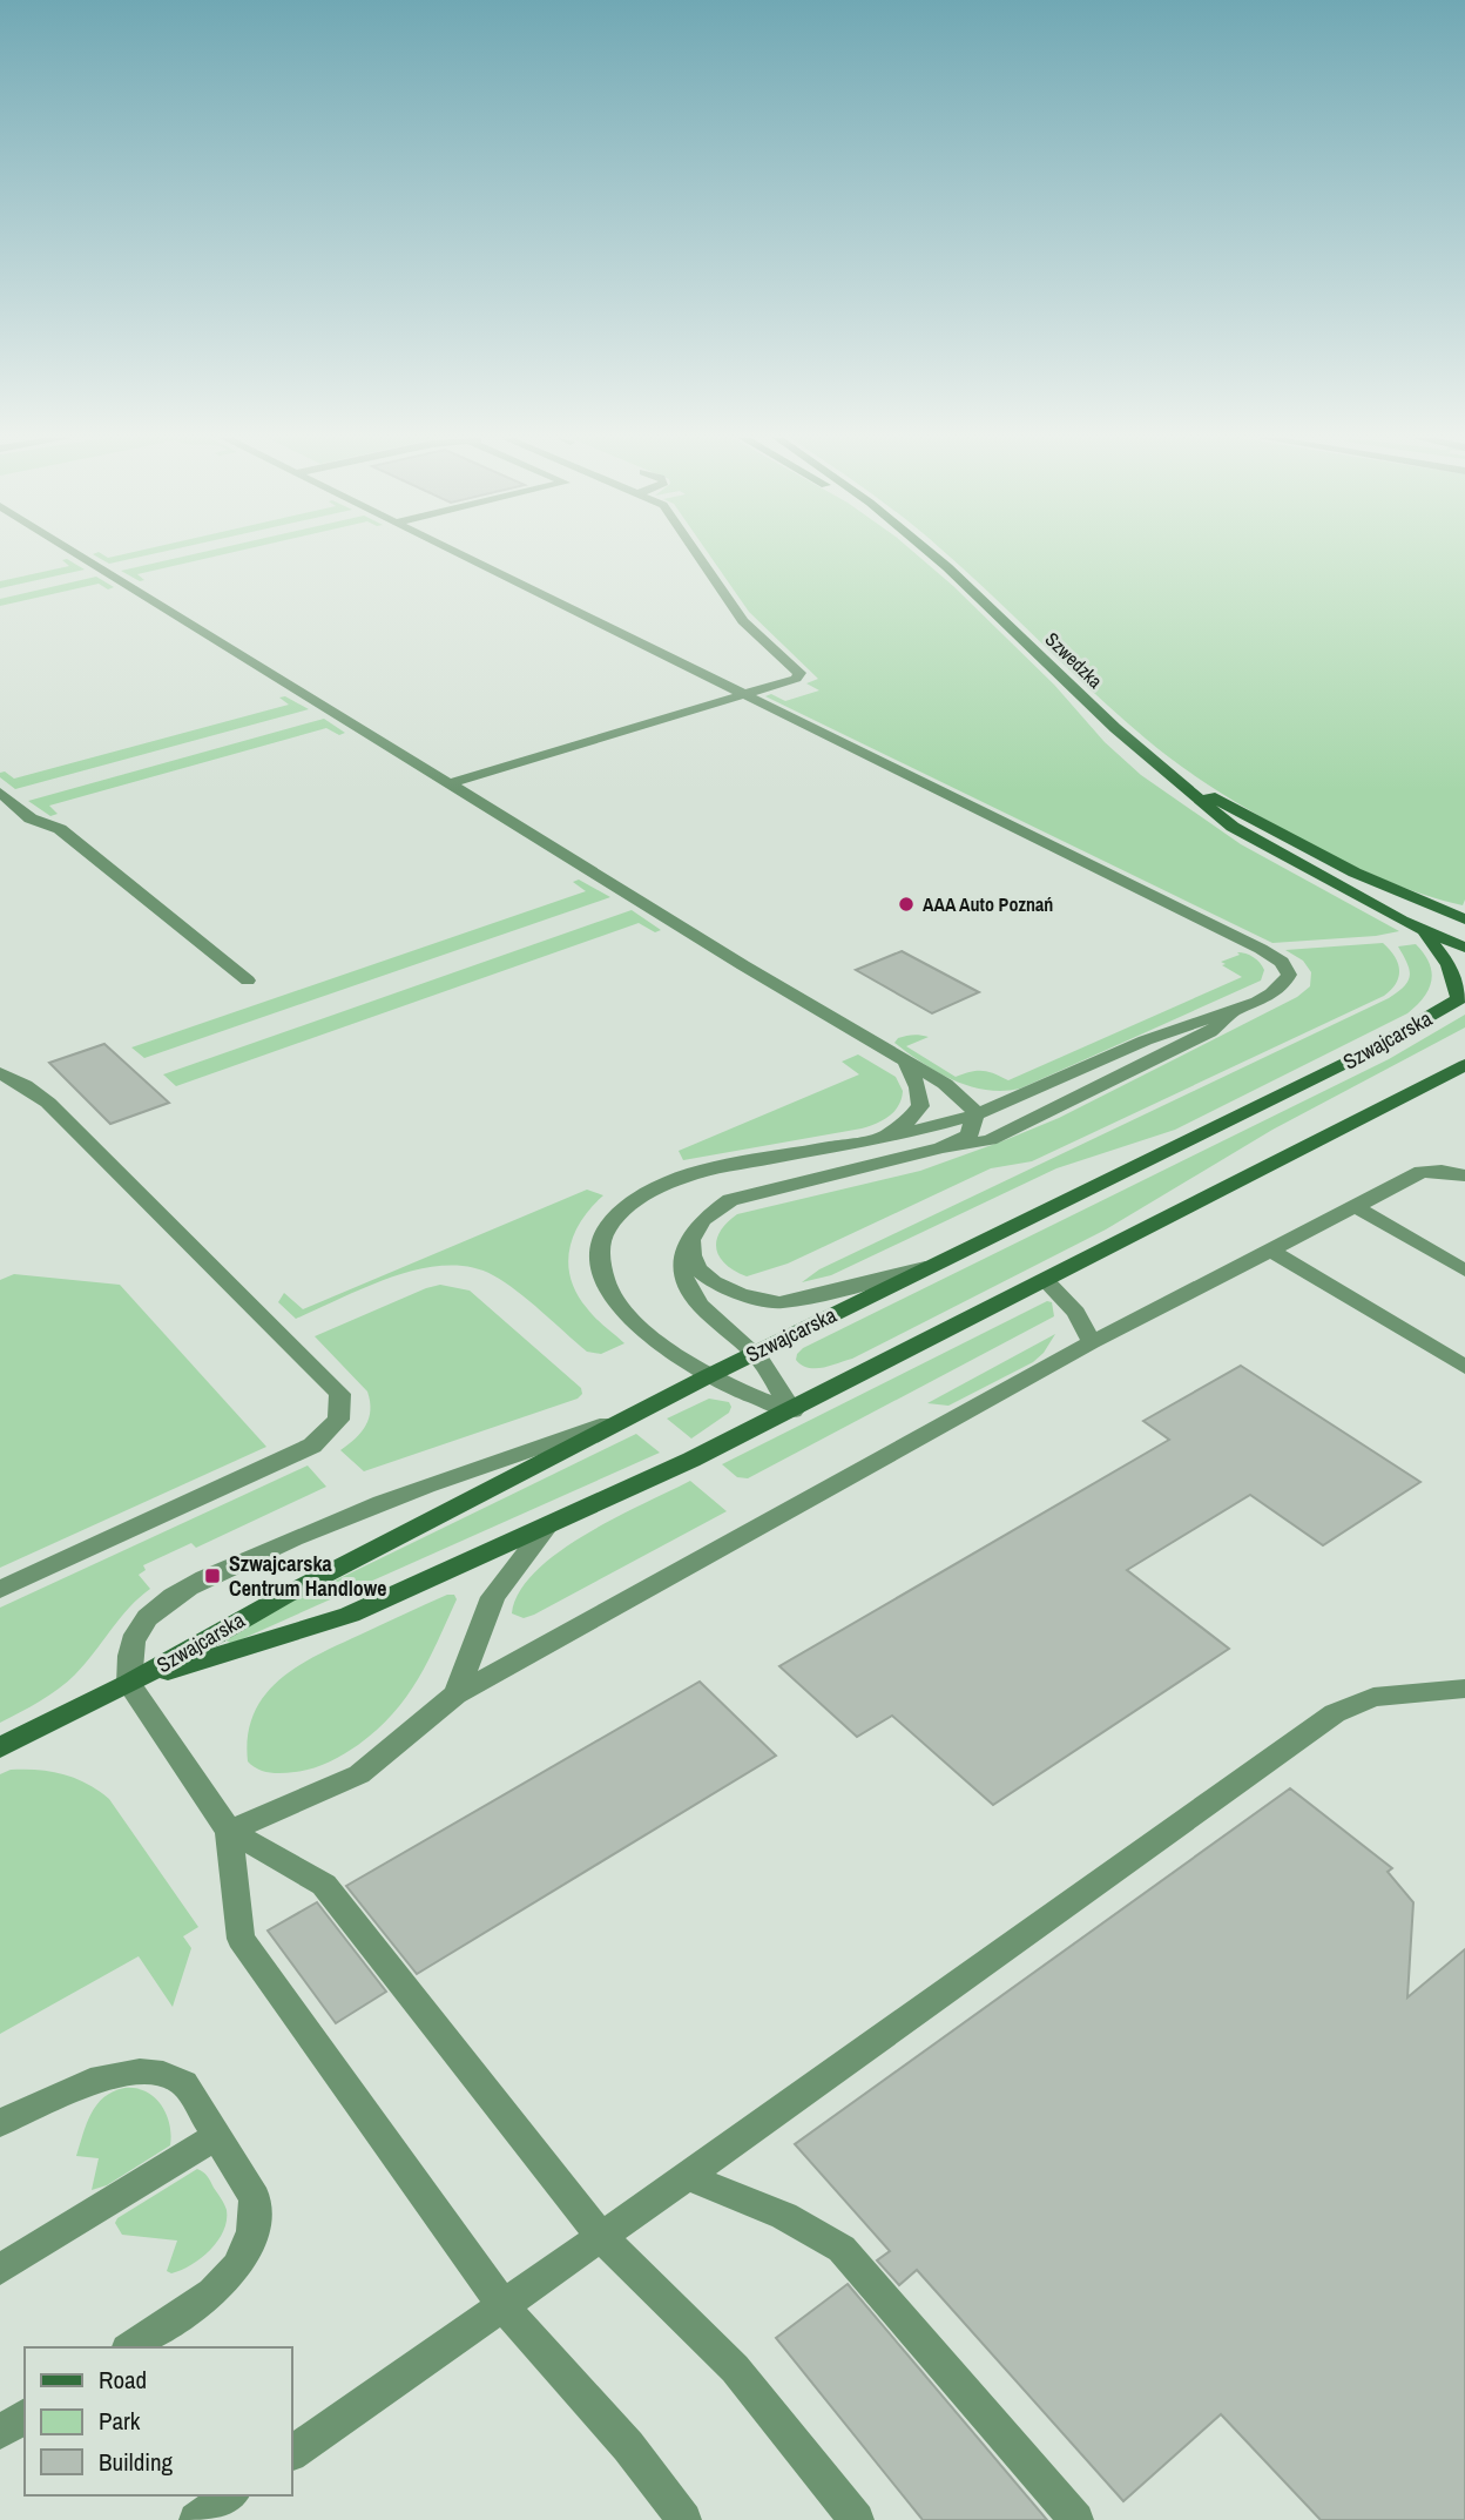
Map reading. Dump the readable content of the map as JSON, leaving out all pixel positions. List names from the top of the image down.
{
  "streets": {
    "street": ["Szwedzka", "Szwajcarska"]
  },
  "crossings": [
    ["Szwedzka", "Szwajcarska"]
  ],
  "places": {
    "other": ["AAA Auto Poznań"],
    "transit": ["Szwajcarska Centrum Handlowe"]
  },
  "legend": ["Road", "Park", "Building"]
}
